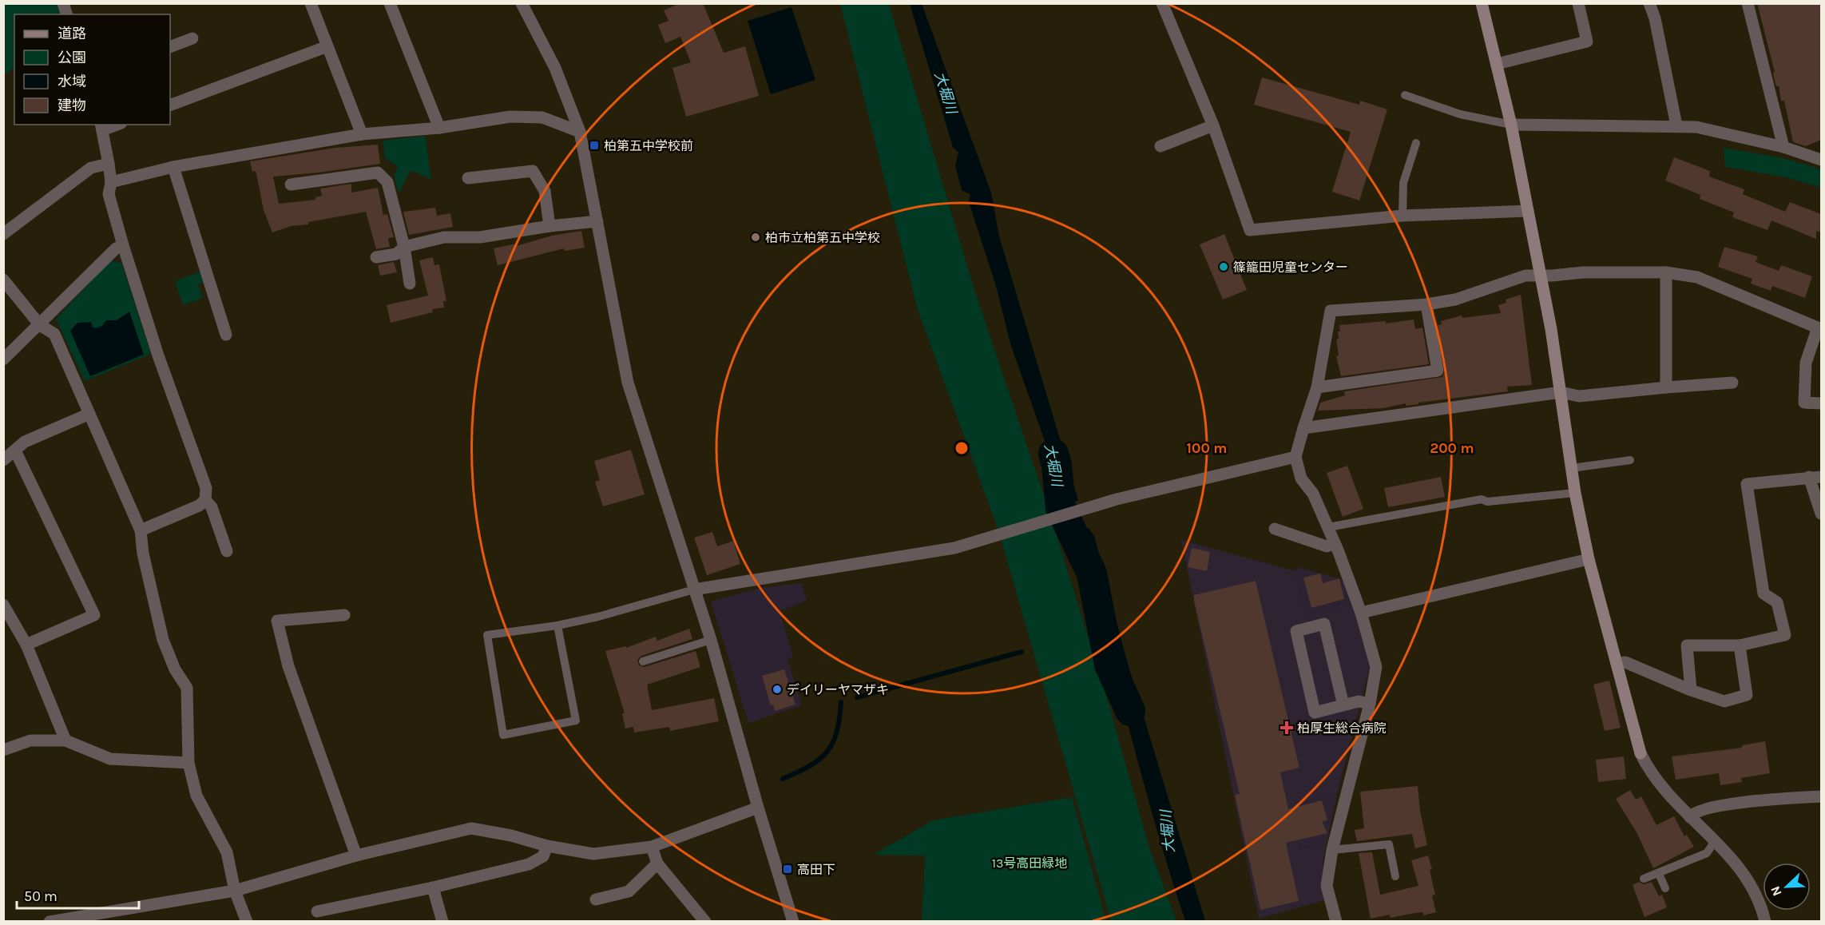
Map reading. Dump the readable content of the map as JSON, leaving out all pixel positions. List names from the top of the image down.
{
  "water": ["大堀川"],
  "parks": ["13号高田緑地"],
  "places": {
    "transit": ["柏第五中学校前", "高田下"],
    "other": ["柏市立柏第五中学校", "篠籠田児童センター", "デイリーヤマザキ"],
    "health": ["柏厚生総合病院"]
  },
  "legend": [
    "道路",
    "公園",
    "水域",
    "建物"
  ],
  "scale_bar": "50 m",
  "north": "bottom left",
  "rings": ["100 m", "200 m"]
}
